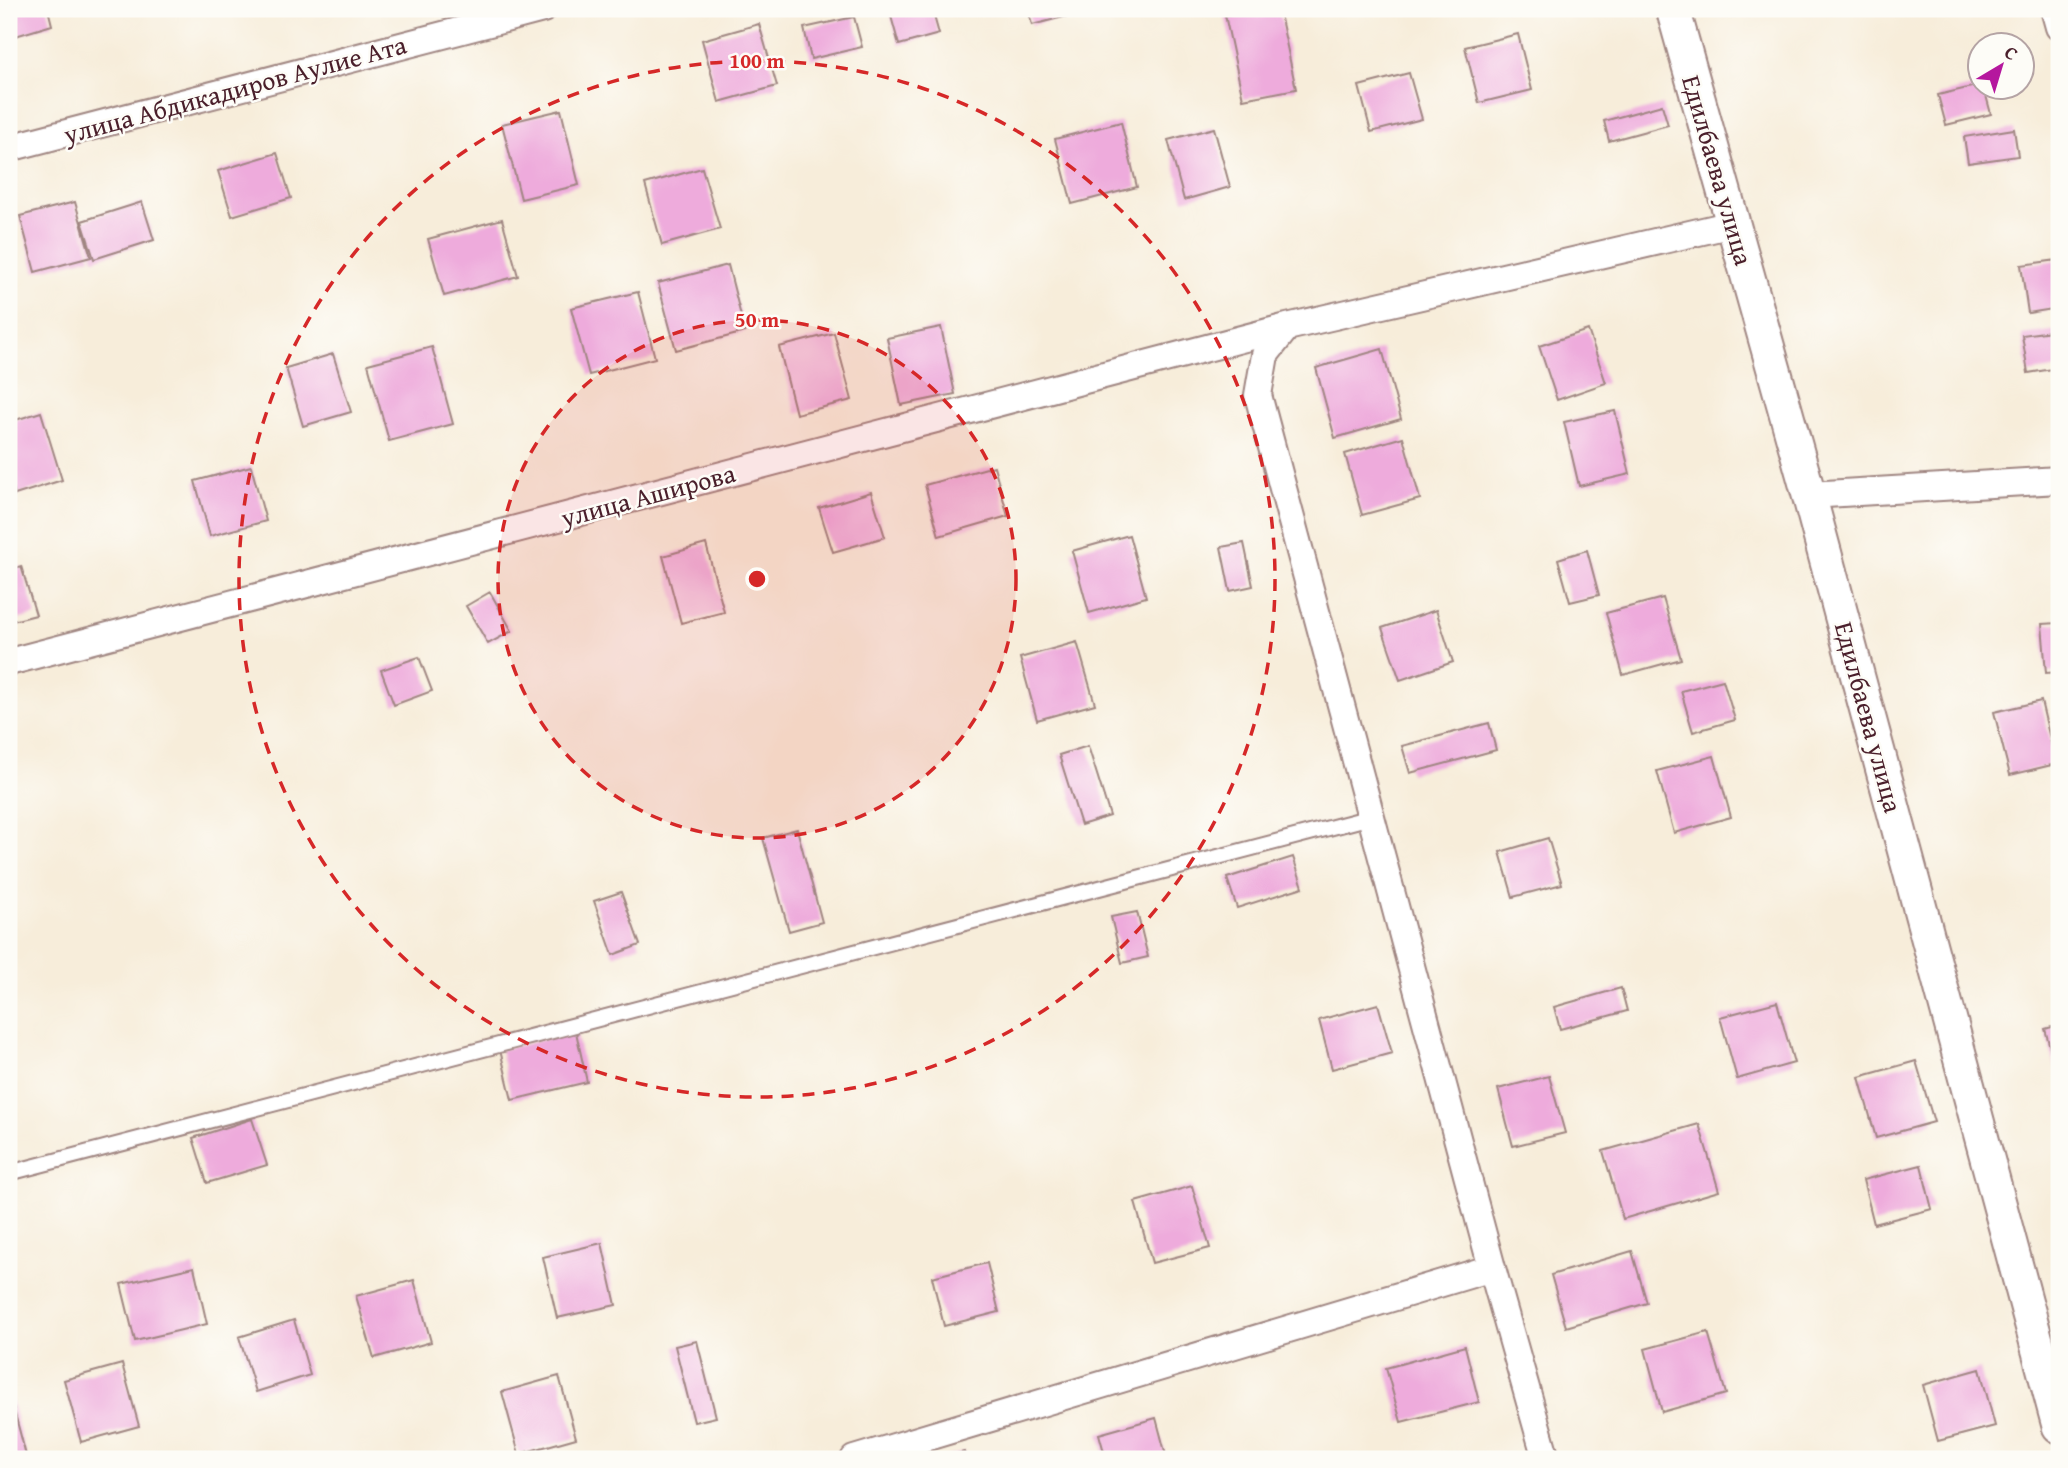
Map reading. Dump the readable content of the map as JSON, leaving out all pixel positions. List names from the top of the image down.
{
  "streets": {
    "street": ["улица Абдикадиров Аулие Ата", "Едилбаева улица", "улица Аширова"]
  },
  "crossings": [
    ["Едилбаева улица", "улица Аширова"]
  ],
  "north": "top right",
  "rings": ["100 m", "50 m"]
}
